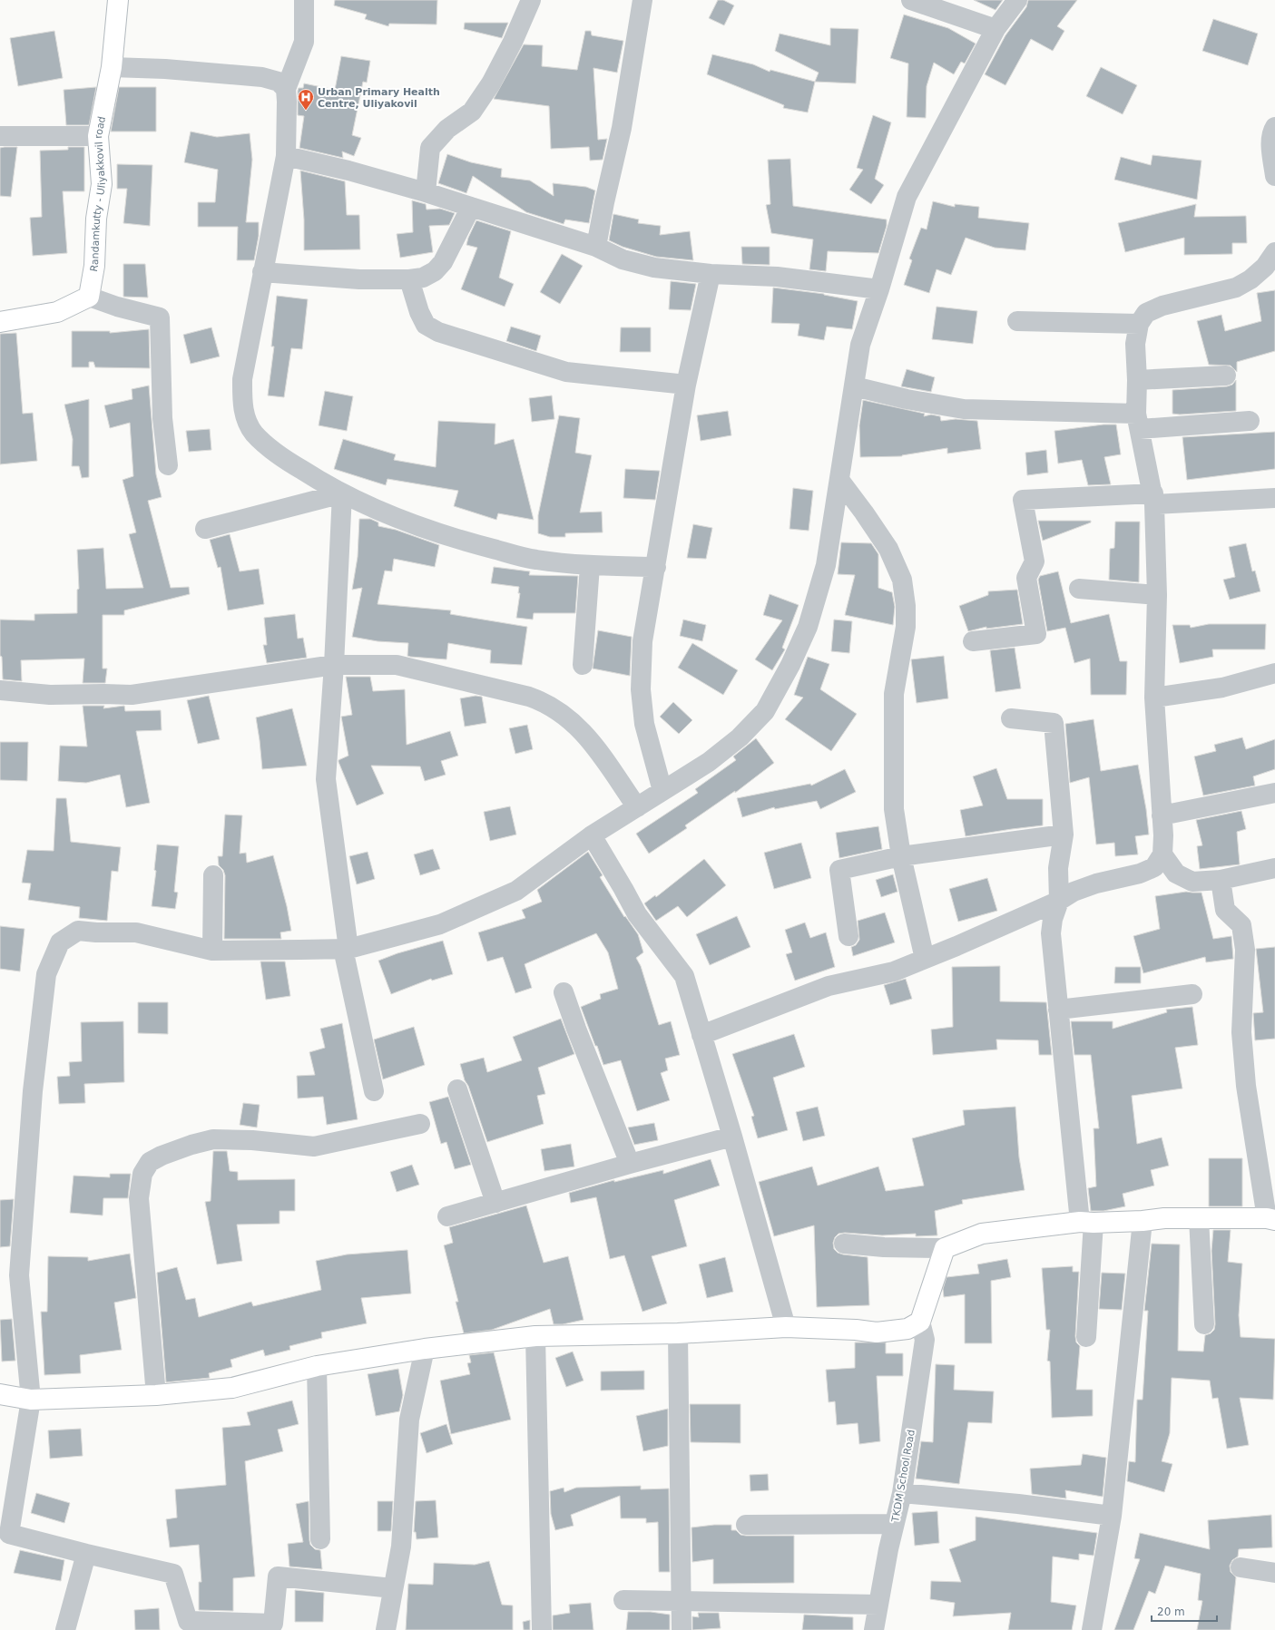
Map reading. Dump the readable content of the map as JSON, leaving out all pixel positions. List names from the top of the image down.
{
  "streets": {
    "street": ["Randamkutty - Uliyakkovil road", "TKDM School Road"]
  },
  "places": {
    "hospital": ["Urban Primary Health Centre, Uliyakovil"]
  },
  "scale_bar": "20 m"
}
